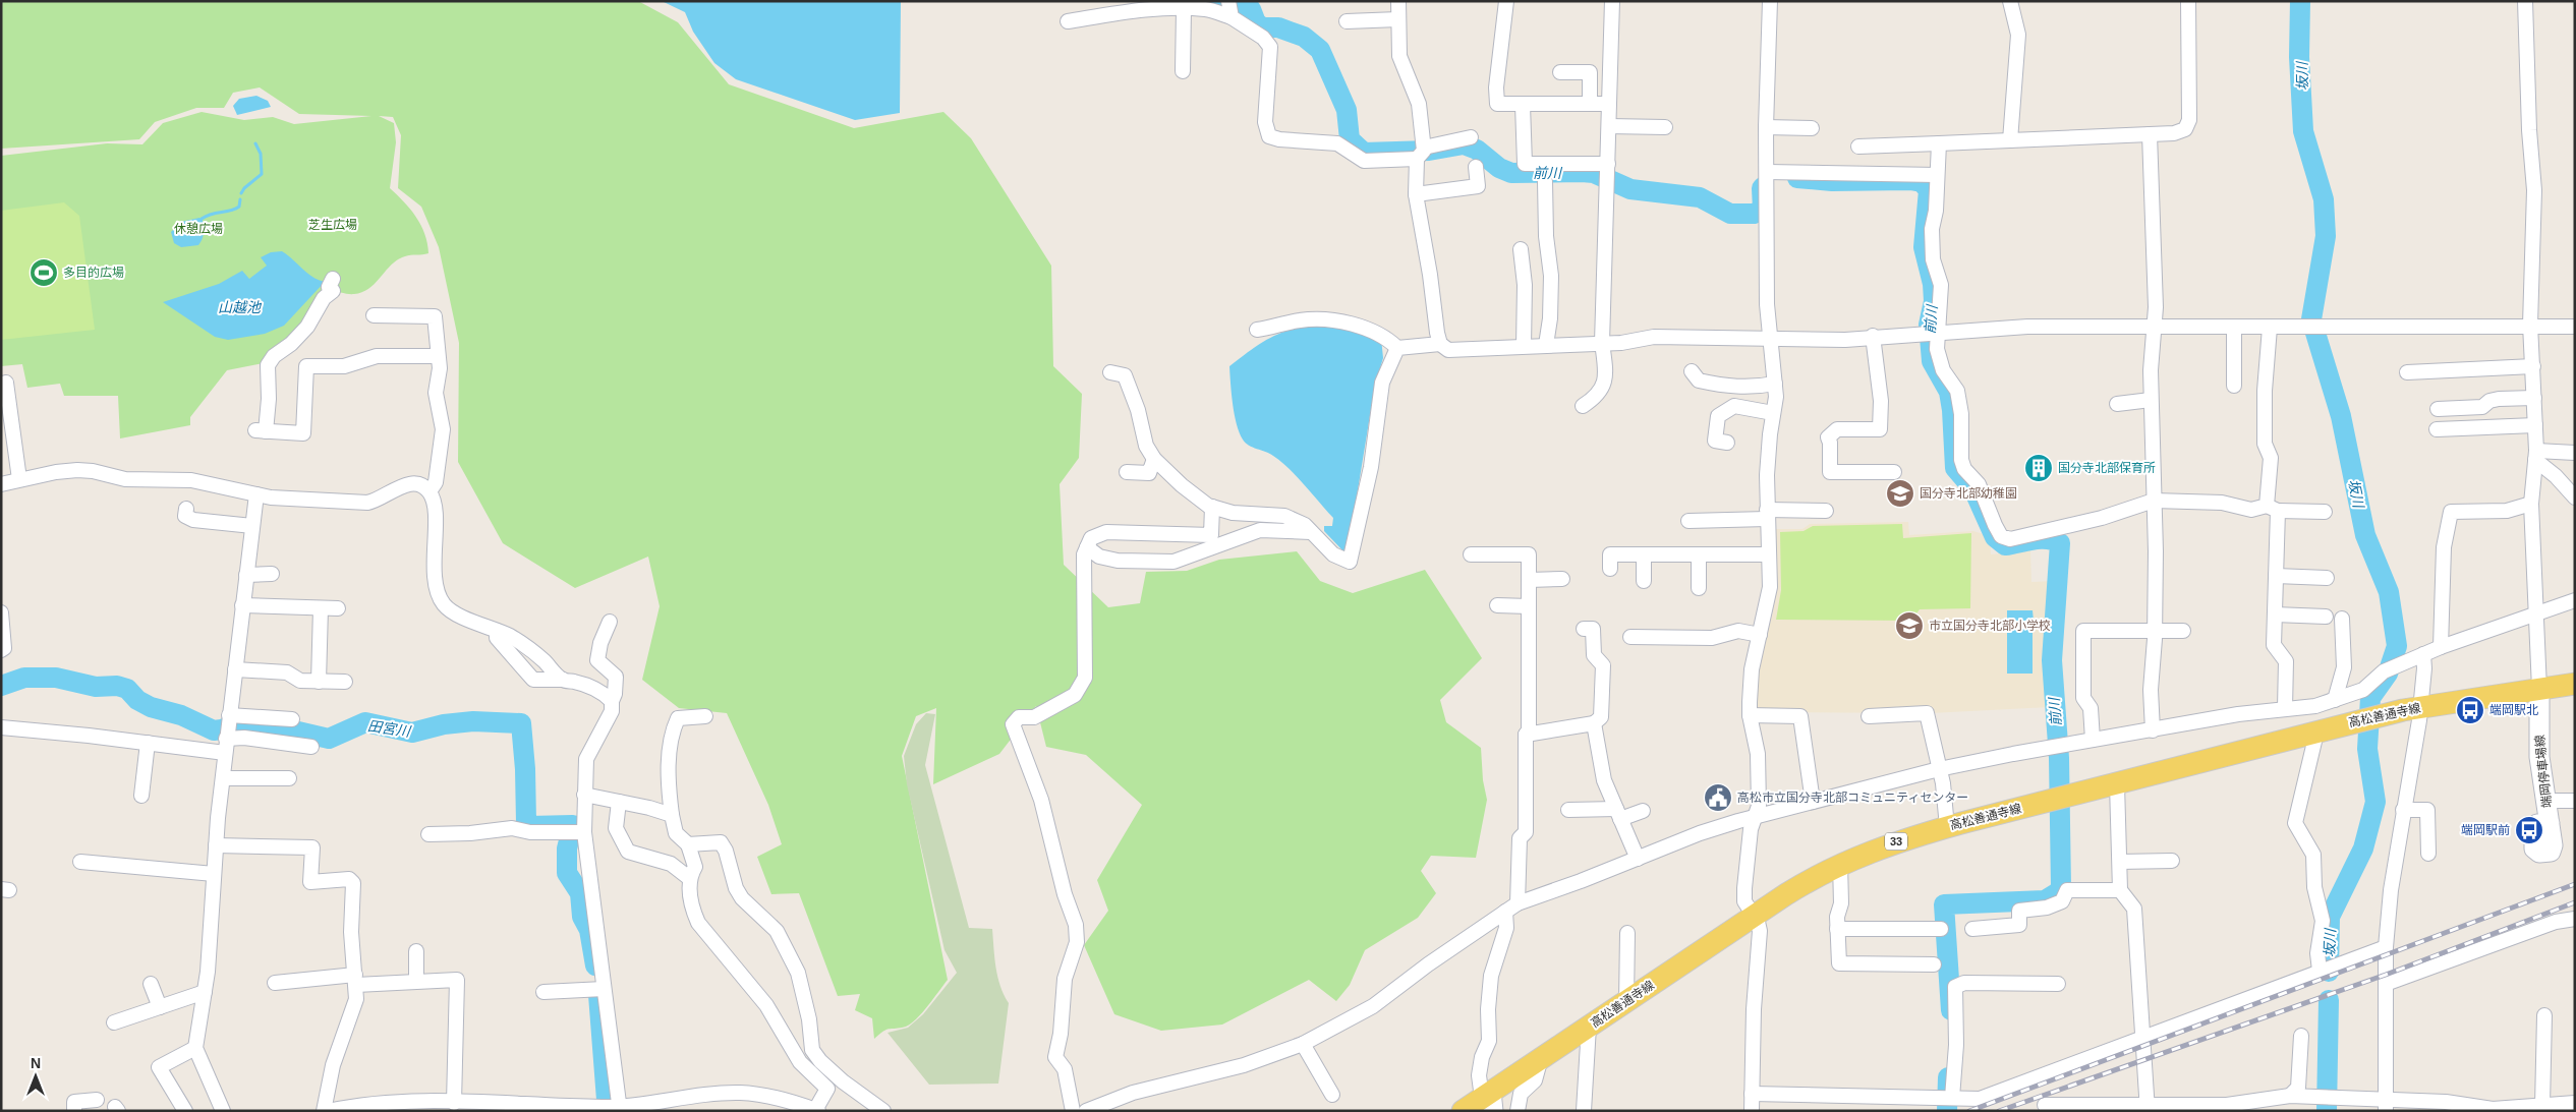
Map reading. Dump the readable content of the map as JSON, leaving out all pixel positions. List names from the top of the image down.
{
  "streets": {
    "main road": ["高松善通寺線", "端岡停車場線", "33"]
  },
  "crossings": [
    ["高松善通寺線", "端岡停車場線"]
  ],
  "water": [
    "坂川",
    "前川",
    "山越池",
    "田宮川"
  ],
  "parks": ["芝生広場", "休憩広場"],
  "places": {
    "sports": ["多目的広場"],
    "building": ["国分寺北部保育所"],
    "school or university": ["国分寺北部幼稚園", "市立国分寺北部小学校"],
    "bus stop": ["端岡駅北", "端岡駅前"],
    "public building": ["高松市立国分寺北部コミュニティセンター"]
  },
  "north": "top"
}
